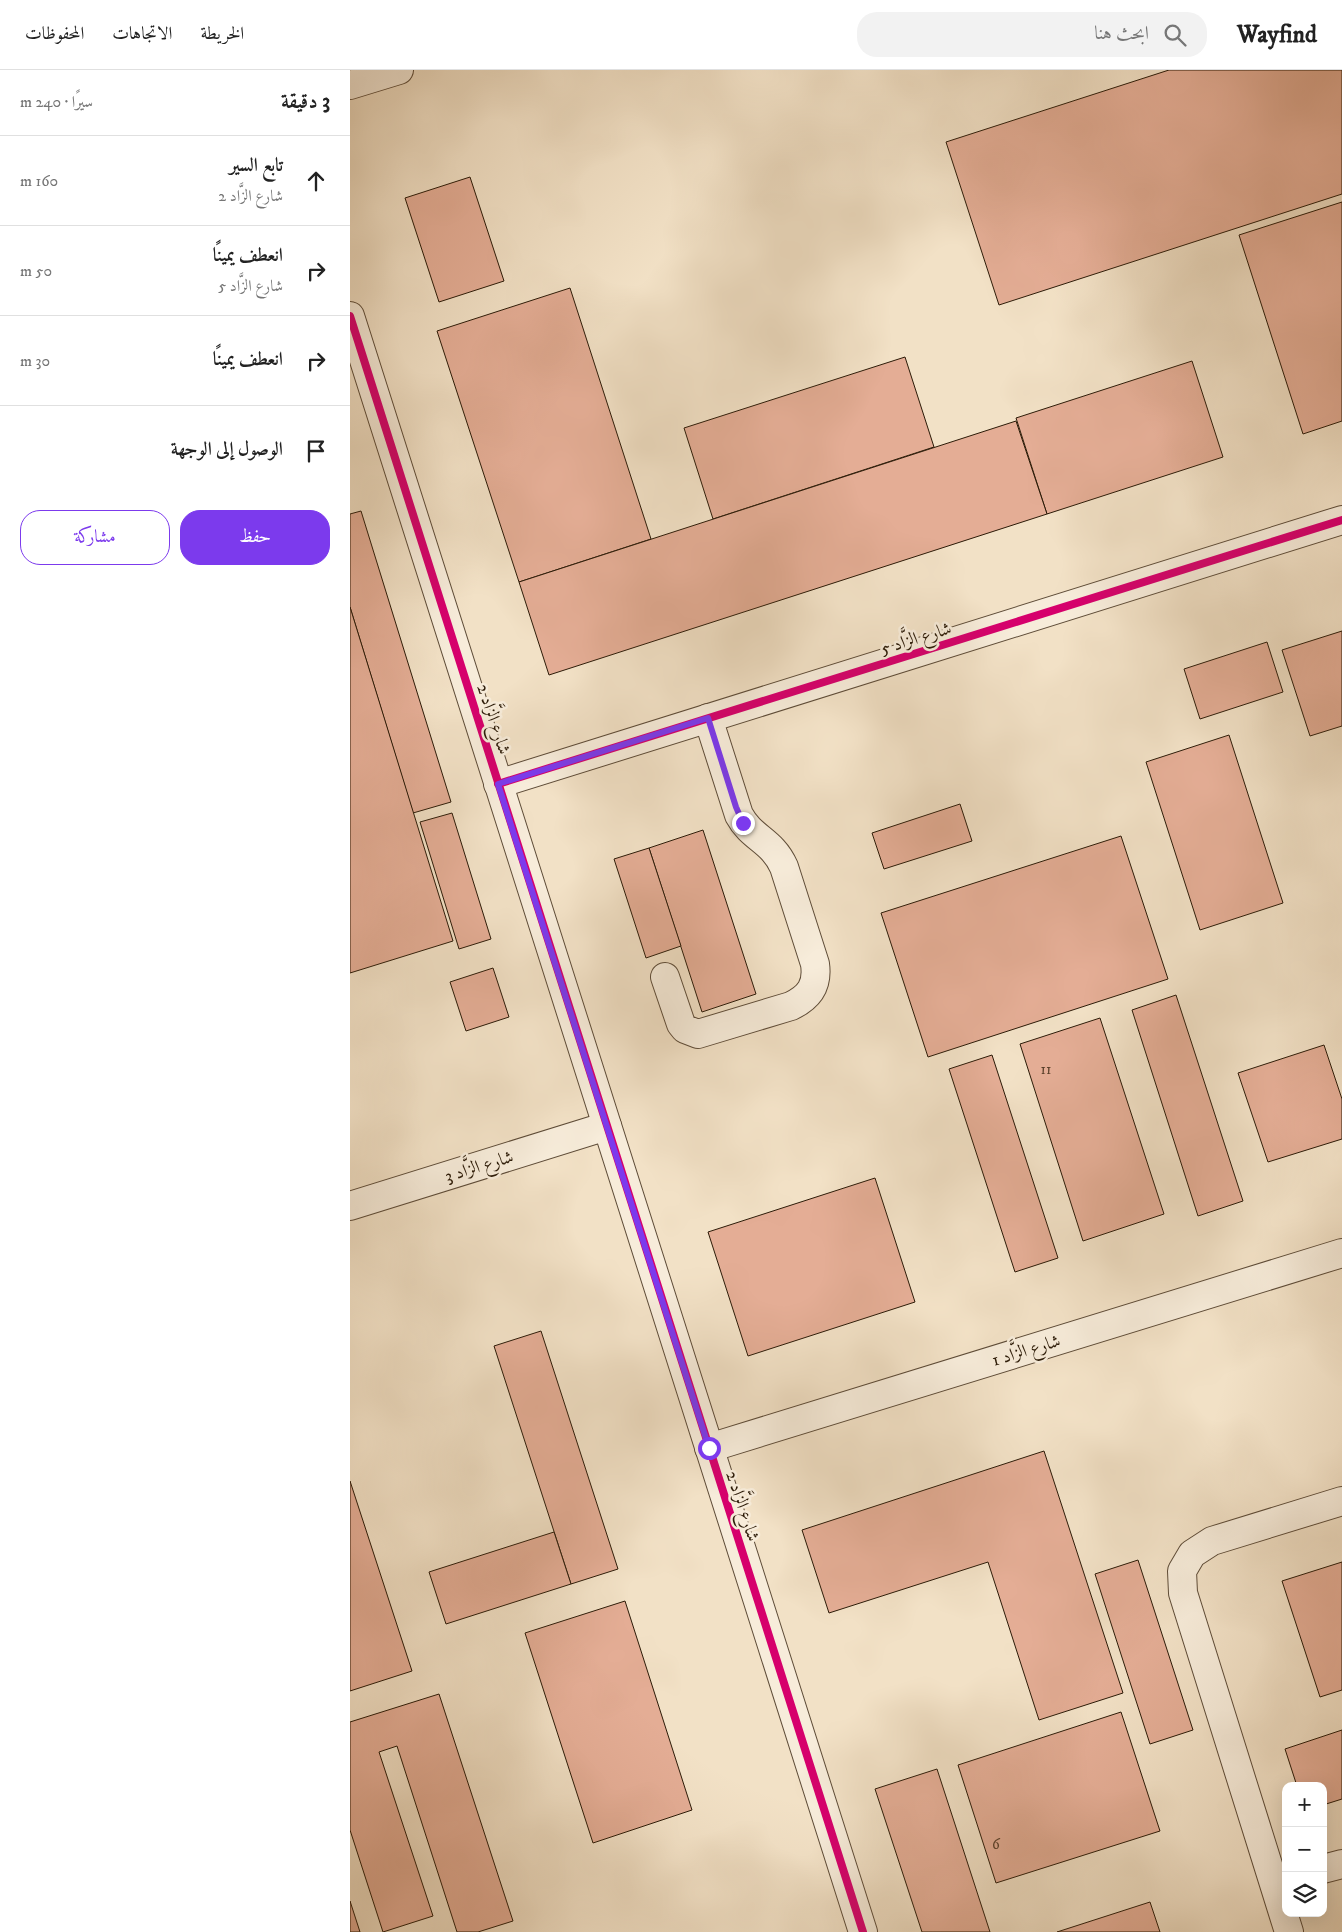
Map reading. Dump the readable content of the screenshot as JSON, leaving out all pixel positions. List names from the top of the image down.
{
  "streets": {
    "street": [
      "شارع الزَّاد 5",
      "شارع الزَّاد 2",
      "شارع الزَّاد 3",
      "شارع الزَّاد 1"
    ]
  },
  "crossings": [
    ["شارع الزَّاد 5", "شارع الزَّاد 2"],
    ["شارع الزَّاد 2", "شارع الزَّاد 3"],
    ["شارع الزَّاد 2", "شارع الزَّاد 1"]
  ],
  "house_numbers": ["11", "6"],
  "page": {
    "header": "Wayfind",
    "search": "ابحث هنا",
    "nav": ["الخريطة", "الاتجاهات", "المحفوظات"],
    "heading": ["3 دقيقة", "سيرًا · 240 m"],
    "list": [
      ["تابع السير", "شارع الزَّاد 2", "160 m"],
      ["انعطف يمينًا", "شارع الزَّاد 5", "50 m"],
      ["انعطف يمينًا", "30 m"],
      "الوصول إلى الوجهة"
    ],
    "buttons": ["حفظ", "مشاركة"],
    "map_buttons": ["+", "−"]
  }
}
